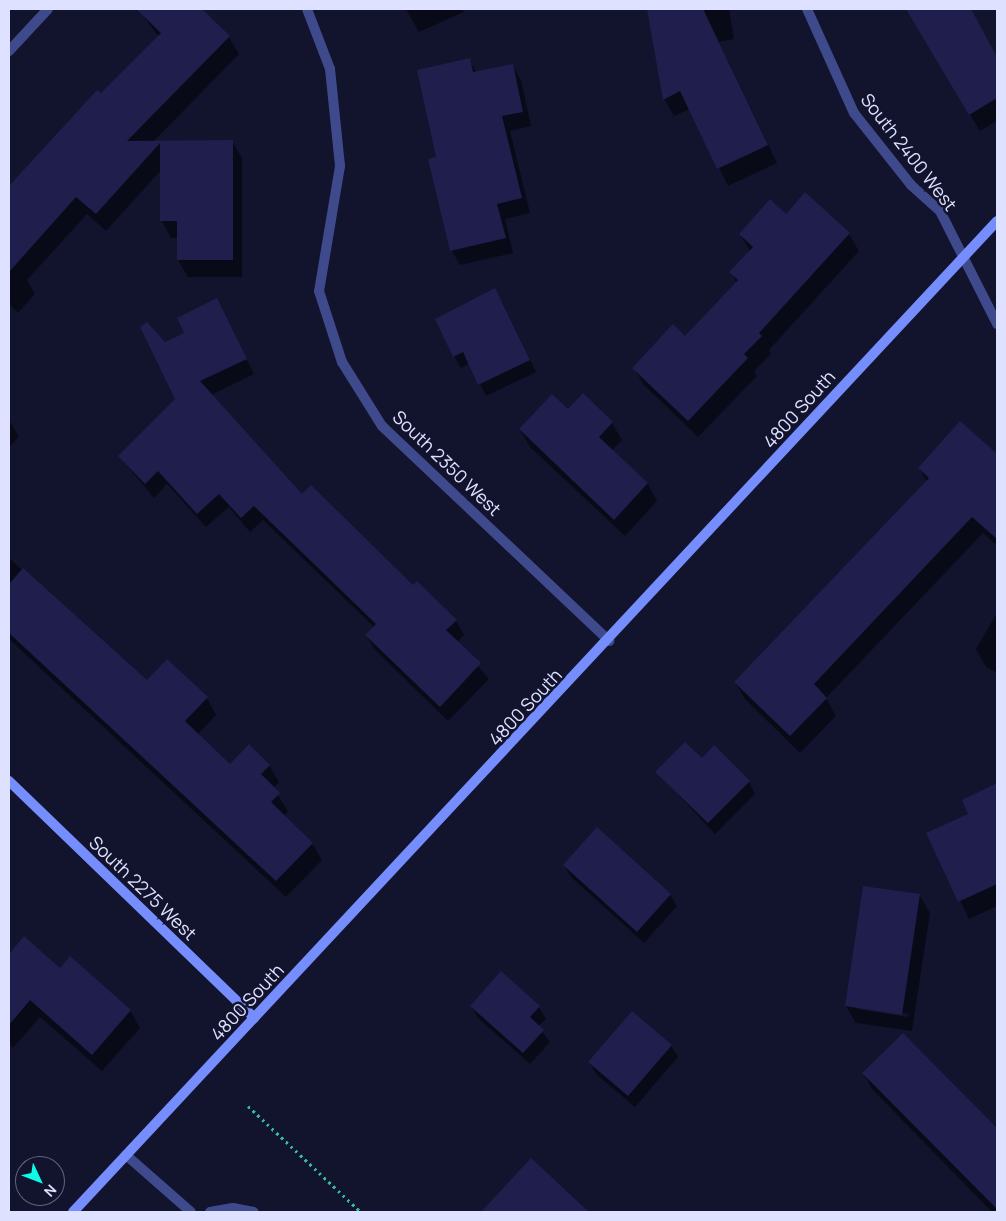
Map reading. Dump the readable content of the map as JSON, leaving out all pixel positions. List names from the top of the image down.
{
  "streets": {
    "main road": ["4800 South", "South 2275 West"],
    "street": ["South 2400 West", "South 2350 West"]
  },
  "crossings": [
    ["South 2400 West", "4800 South"],
    ["4800 South", "South 2350 West"],
    ["4800 South", "South 2275 West"]
  ],
  "north": "bottom right"
}
